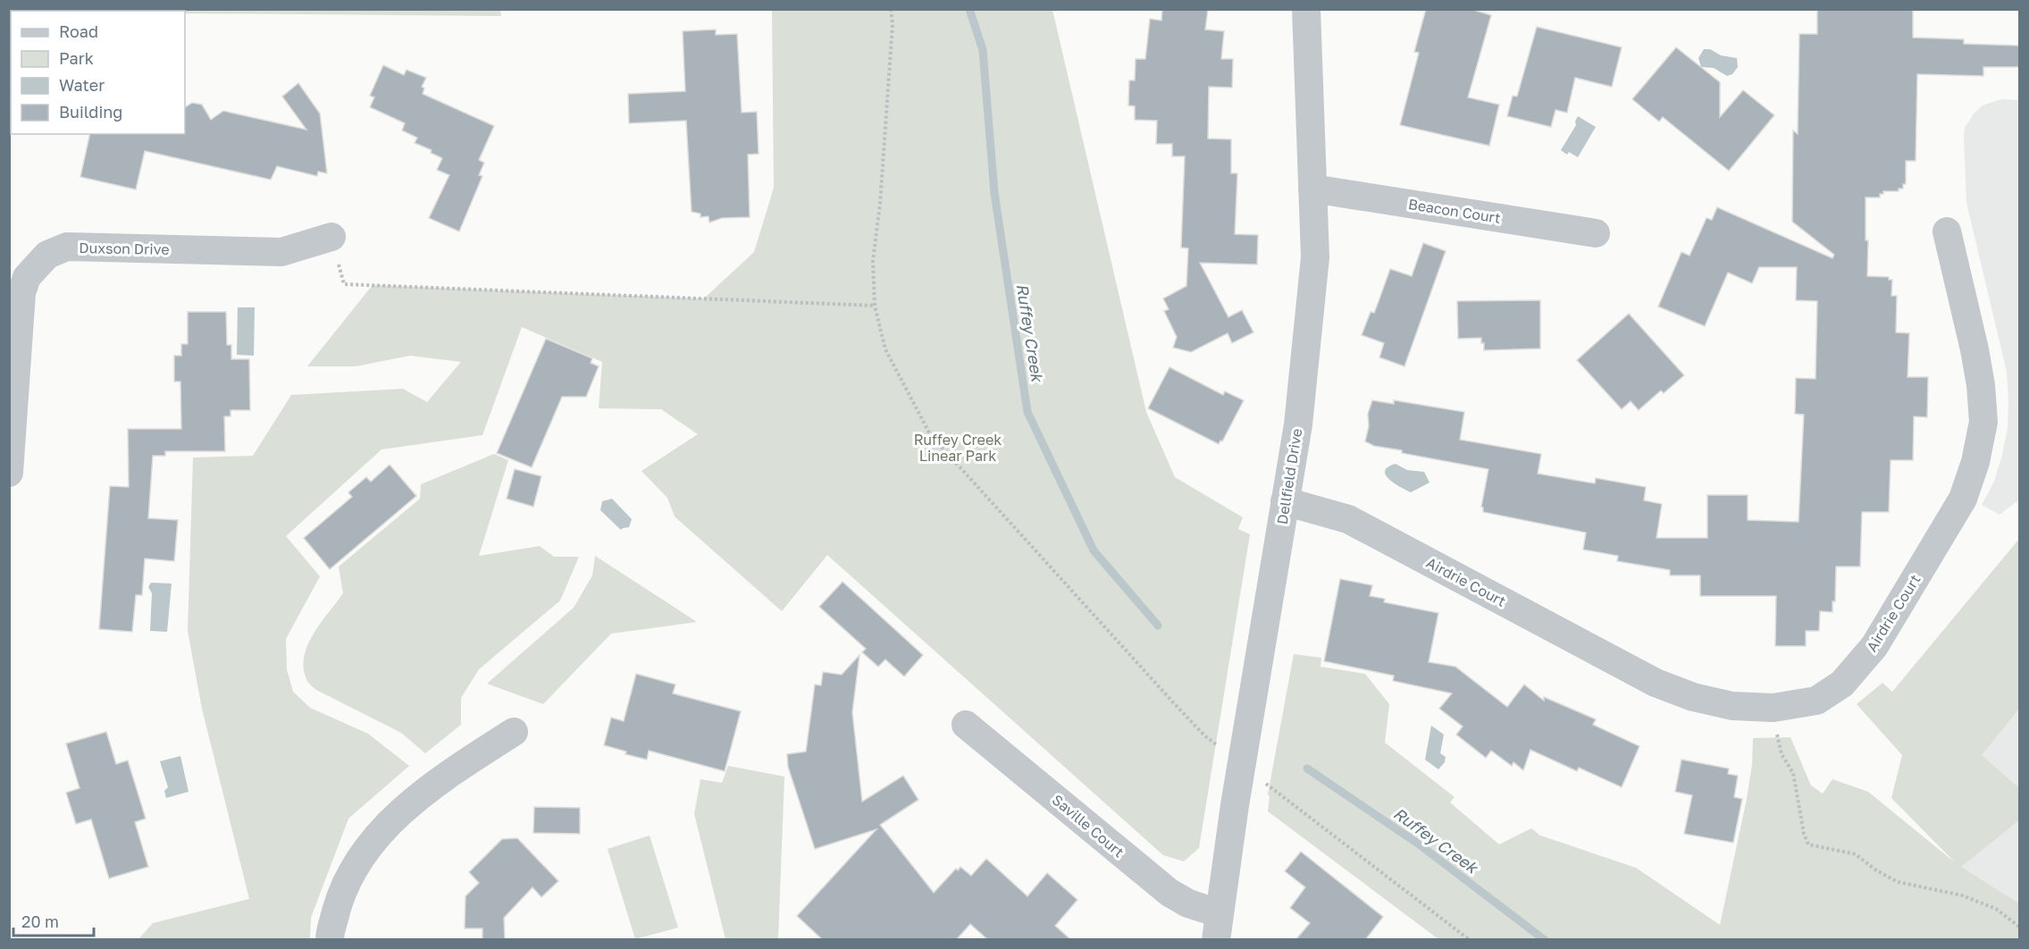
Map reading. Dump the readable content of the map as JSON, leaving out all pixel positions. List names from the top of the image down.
{
  "streets": {
    "street": [
      "Beacon Court",
      "Duxson Drive",
      "Dellfield Drive",
      "Airdrie Court",
      "Saville Court"
    ]
  },
  "crossings": [
    ["Beacon Court", "Dellfield Drive"],
    ["Dellfield Drive", "Airdrie Court"],
    ["Dellfield Drive", "Saville Court"]
  ],
  "water": ["Ruffey Creek"],
  "parks": ["Ruffey Creek Linear Park"],
  "legend": [
    "Road",
    "Park",
    "Water",
    "Building"
  ],
  "scale_bar": "20 m"
}
